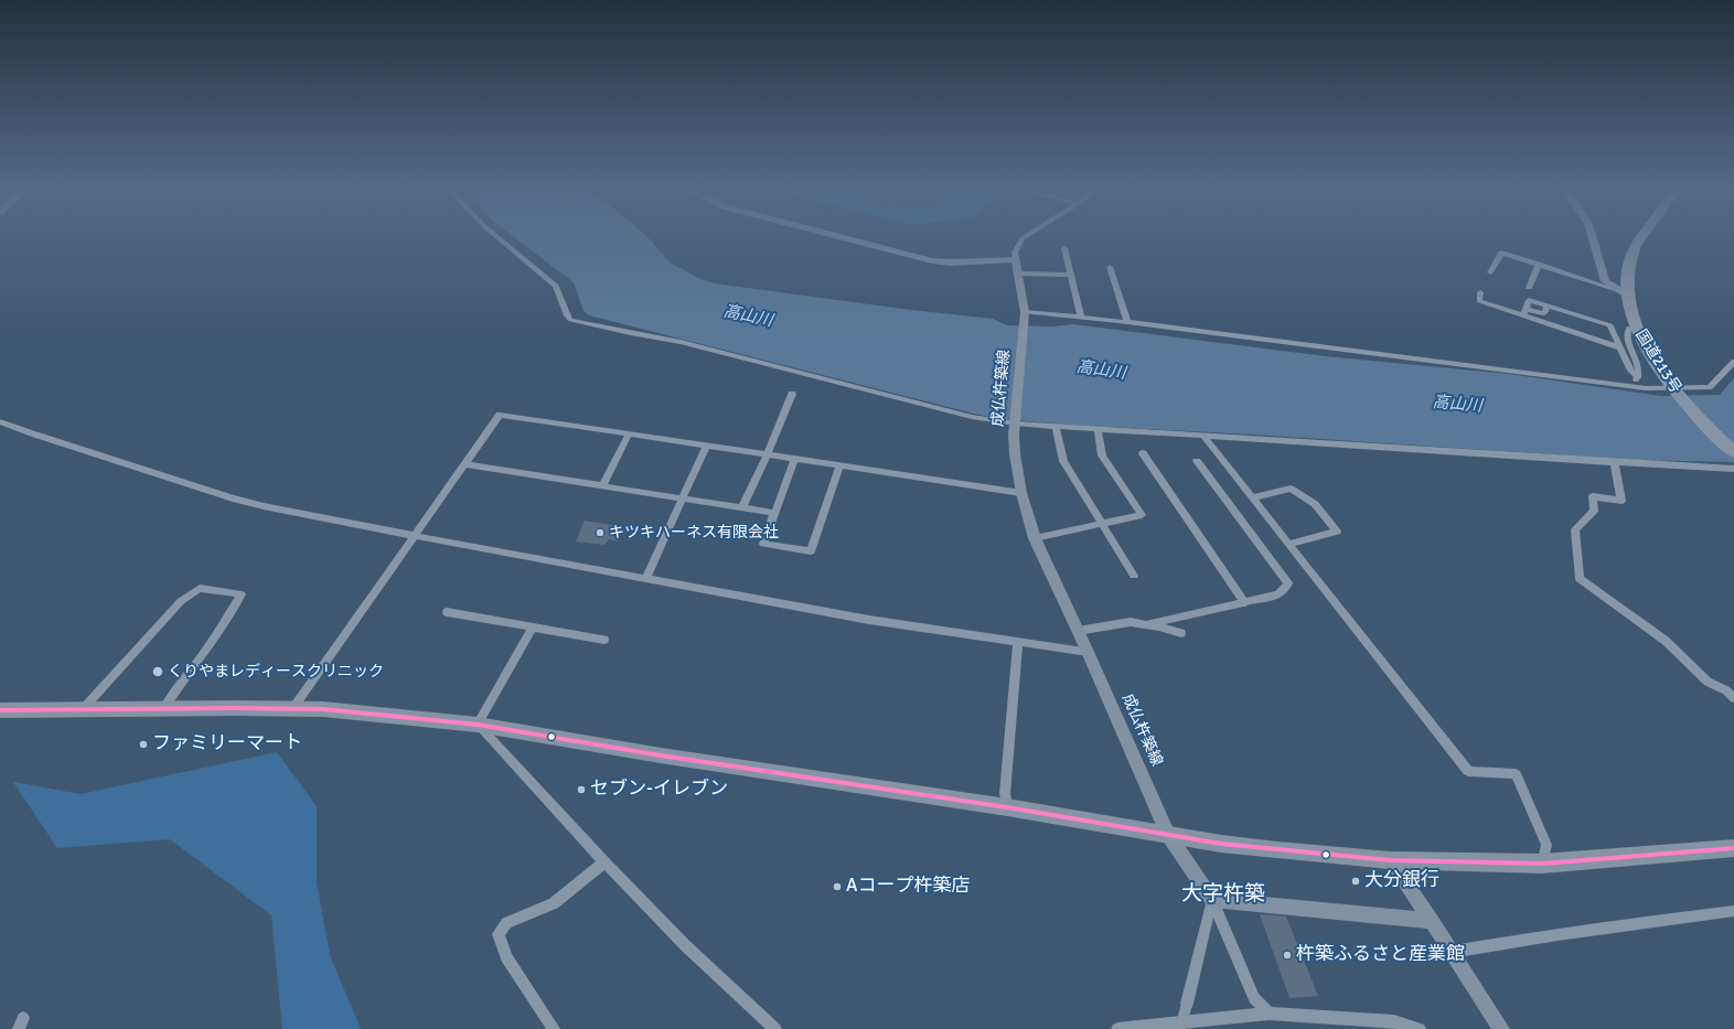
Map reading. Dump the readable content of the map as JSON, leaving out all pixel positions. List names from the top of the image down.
{
  "streets": {
    "highway": ["国道213号"],
    "main road": ["成仏杵築線"]
  },
  "districts": ["大字杵築"],
  "water": ["高山川"],
  "places": [
    "キツキハーネス有限会社",
    "くりやまレディースクリニック",
    "ファミリーマート",
    "セブン-イレブン",
    "大分銀行",
    "Aコープ杵築店",
    "杵築ふるさと産業館"
  ]
}
